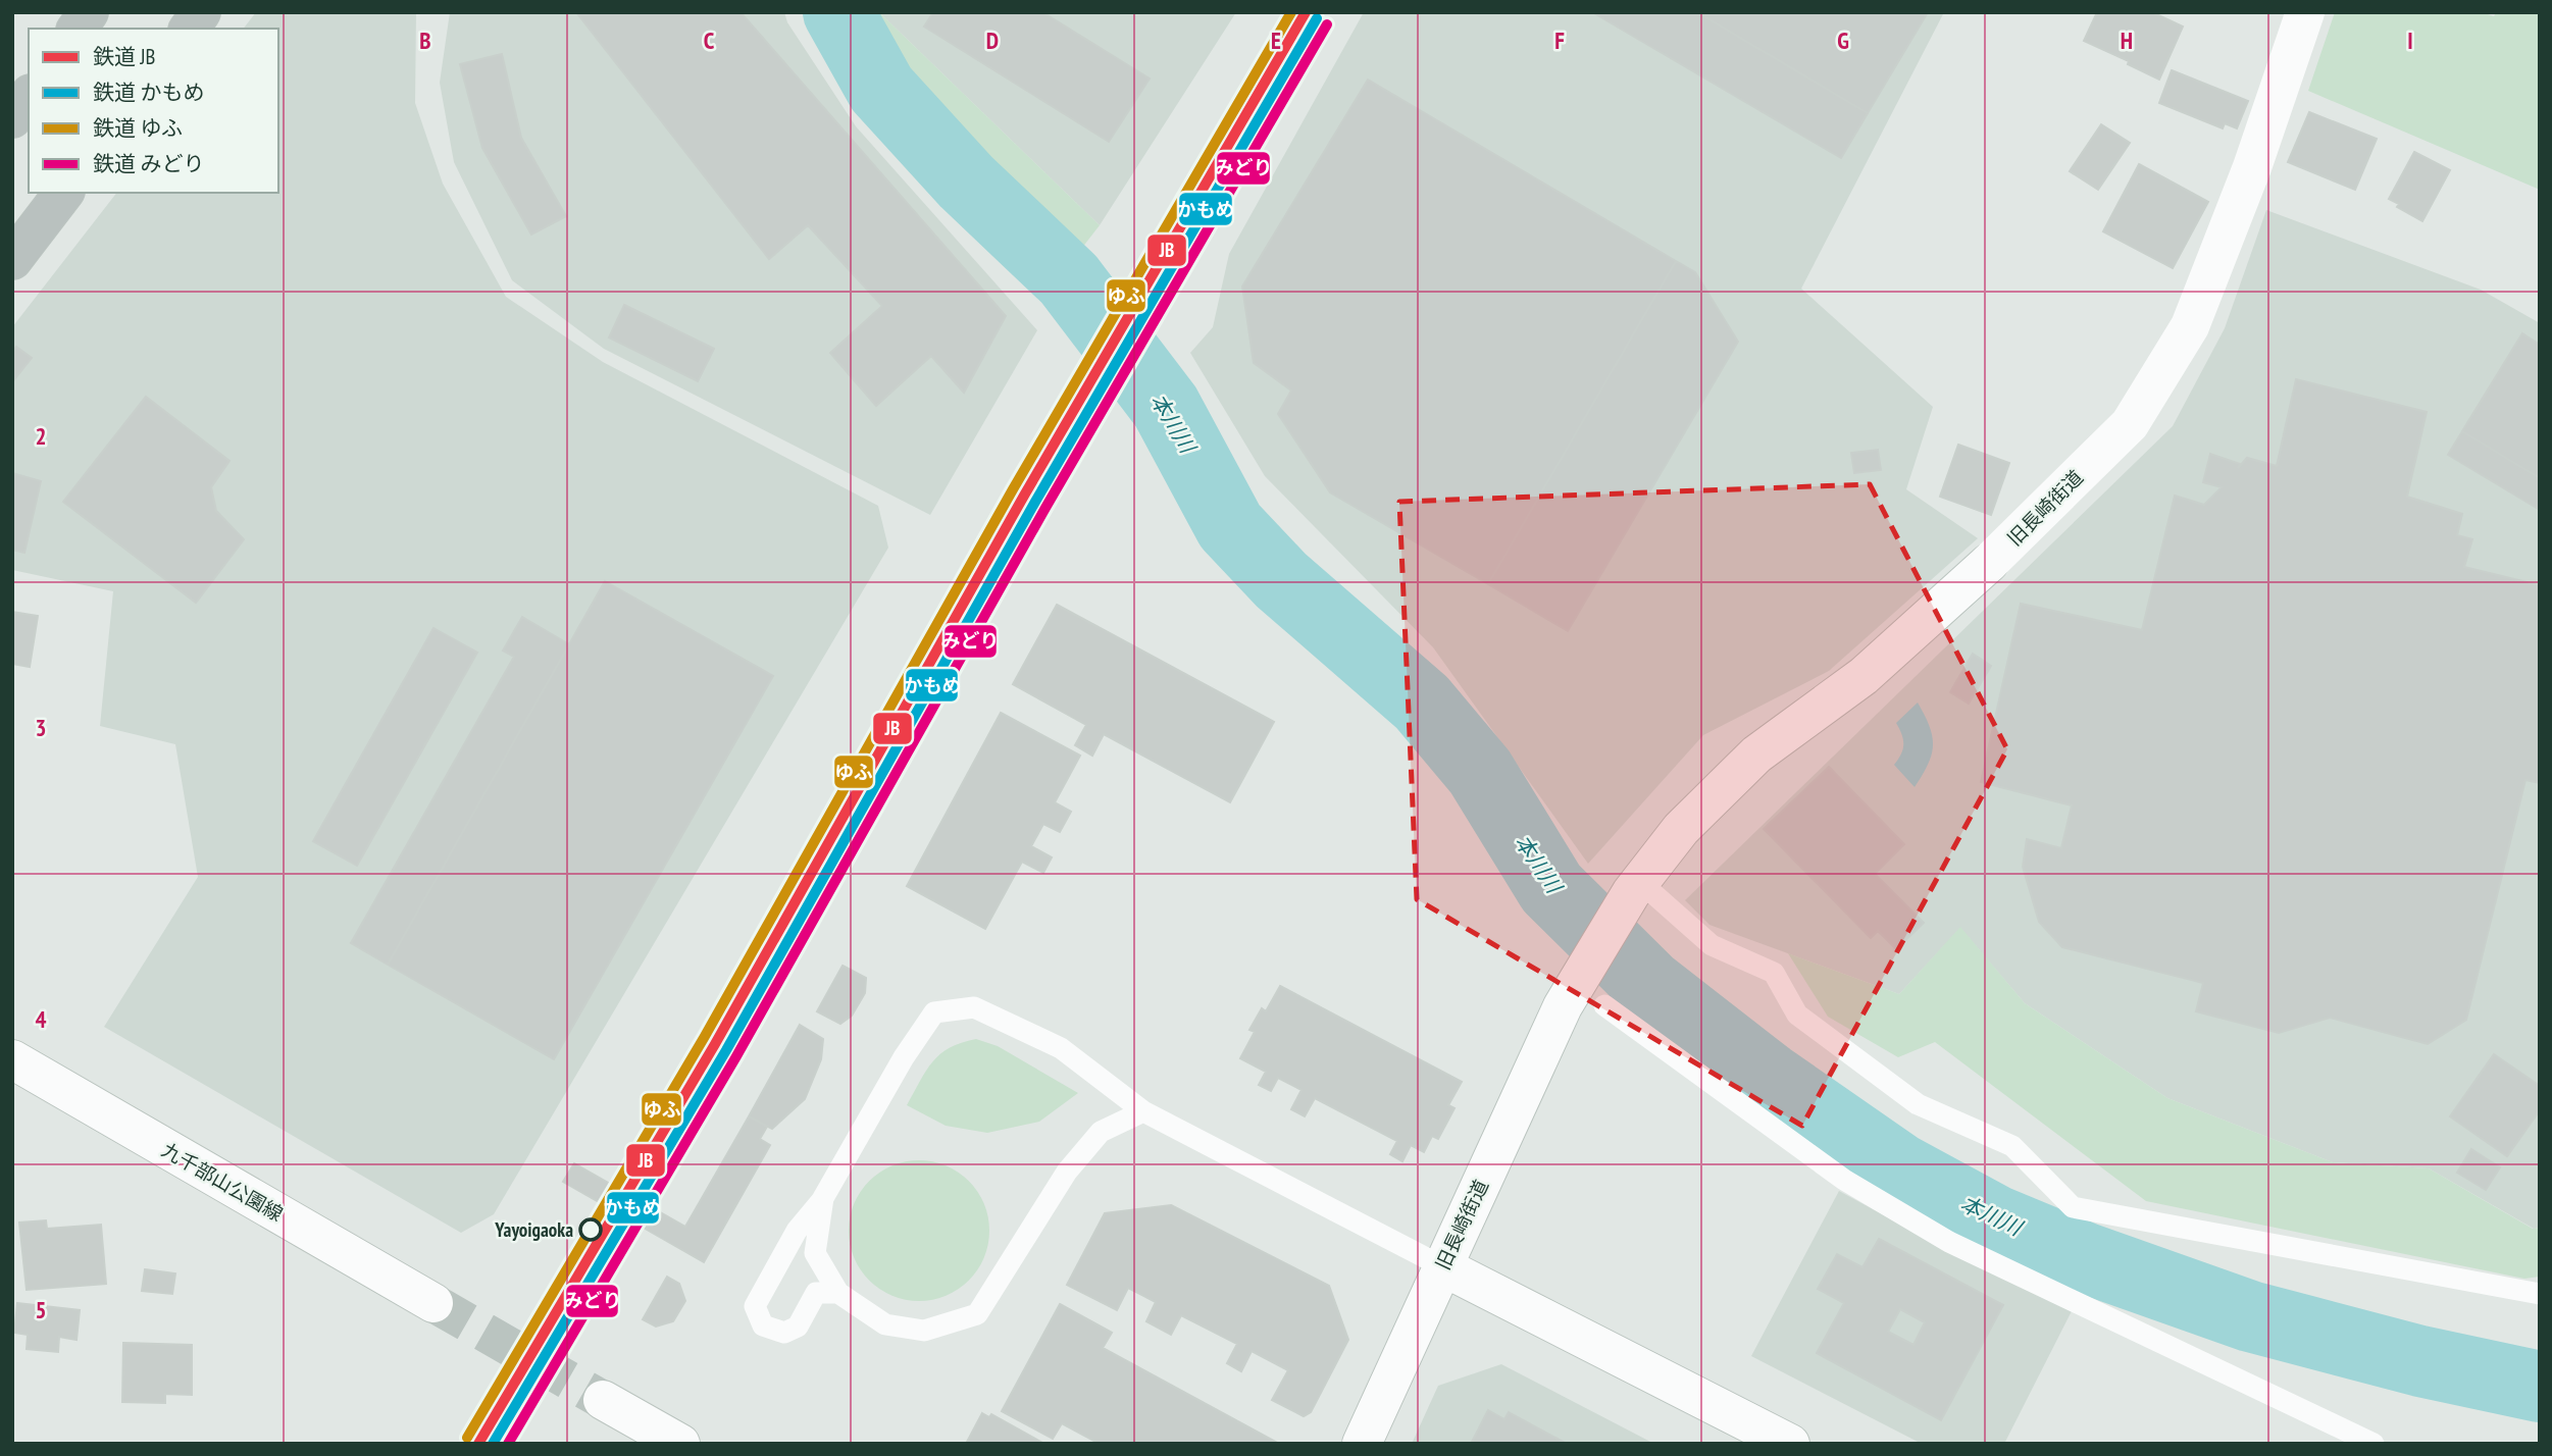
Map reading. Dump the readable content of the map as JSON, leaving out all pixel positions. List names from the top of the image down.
{
  "streets": {
    "street": ["旧長崎街道", "九千部山公園線"]
  },
  "water": ["本川川"],
  "places": ["Yayoigaoka"],
  "lines": [
    "rail line JB",
    "rail line ゆふ",
    "rail line かもめ",
    "rail line みどり"
  ],
  "legend": [
    "鉄道 JB",
    "鉄道 かもめ",
    "鉄道 ゆふ",
    "鉄道 みどり"
  ],
  "grid": {
    "columns": [
      "B",
      "C",
      "D",
      "E",
      "F",
      "G",
      "H",
      "I"
    ],
    "rows": [
      "2",
      "3",
      "4",
      "5"
    ]
  }
}
